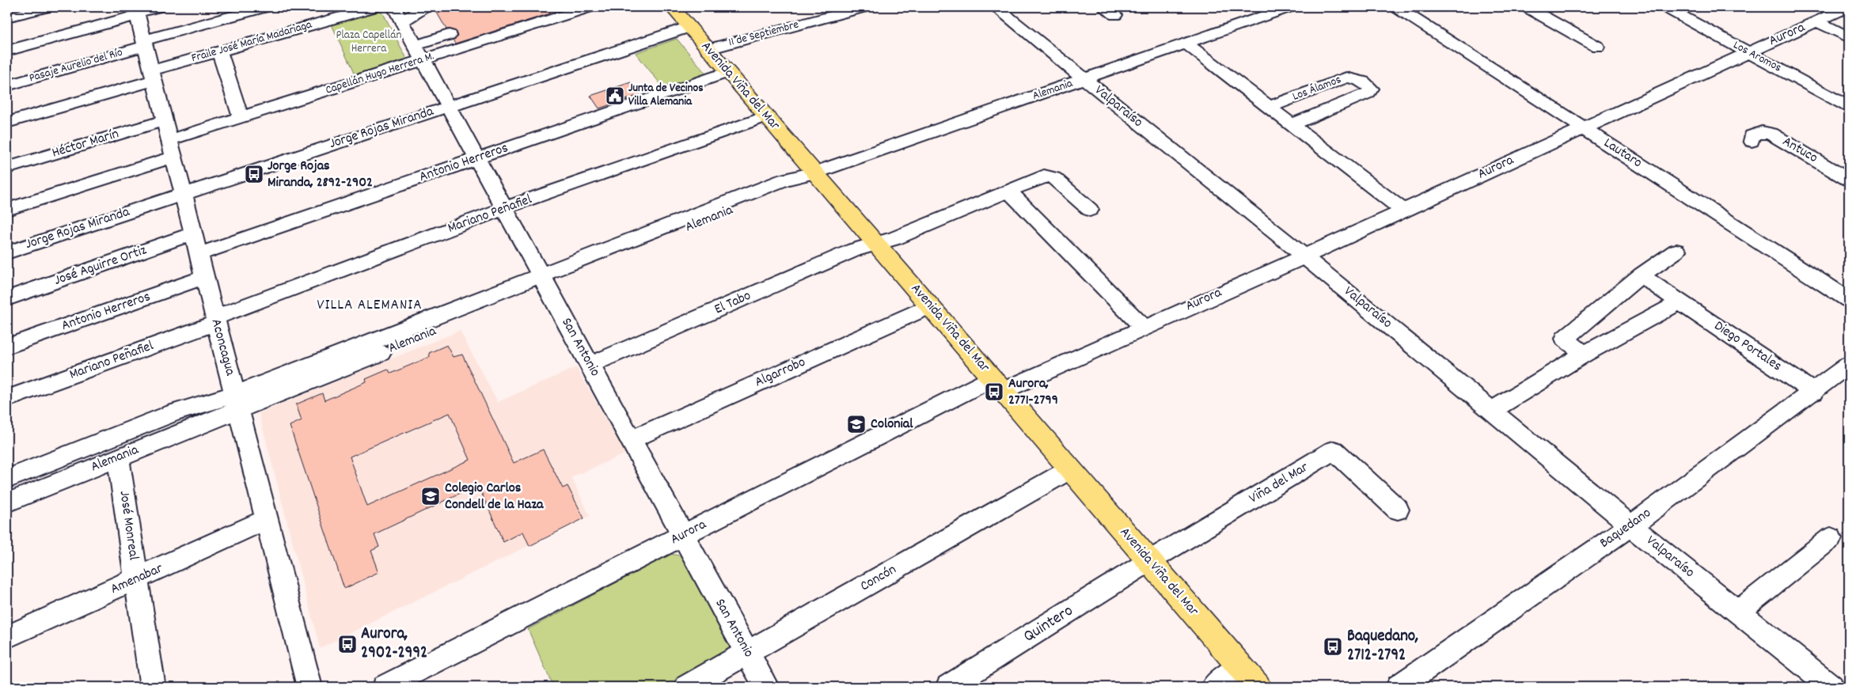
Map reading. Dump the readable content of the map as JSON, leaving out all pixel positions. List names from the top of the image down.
{
  "streets": {
    "main road": ["Avenida Viña del Mar"],
    "street": [
      "11 de Septiembre",
      "Aurora",
      "Fraile José María Madariaga",
      "Los Aromos",
      "Pasaje Aurelio del Río",
      "Capellán Hugo Herrera M.",
      "Los Álamos",
      "Alemania",
      "Valparaíso",
      "Jorge Rojas Miranda",
      "Héctor Marín",
      "Antuco",
      "Lautaro",
      "Antonio Herreros",
      "Mariano Peñafiel",
      "José Aguirre Ortiz",
      "El Tabo",
      "Diego Portales",
      "Aconcagua",
      "San Antonio",
      "Algarrobo",
      "Viña del Mar",
      "José Monreal",
      "Baquedano",
      "Concón",
      "Amenabar",
      "Quintero"
    ]
  },
  "crossings": [
    ["11 de Septiembre", "Avenida Viña del Mar"],
    ["Aurora", "Los Aromos"],
    ["Aurora", "Avenida Viña del Mar"],
    ["Aurora", "Los Álamos"],
    ["Aurora", "Valparaíso"],
    ["Aurora", "Lautaro"],
    ["Aurora", "San Antonio"],
    ["Fraile José María Madariaga", "Aconcagua"],
    ["Pasaje Aurelio del Río", "Aconcagua"],
    ["Capellán Hugo Herrera M.", "Aconcagua"],
    ["Capellán Hugo Herrera M.", "San Antonio"],
    ["Avenida Viña del Mar", "Alemania"],
    ["Avenida Viña del Mar", "Jorge Rojas Miranda"],
    ["Avenida Viña del Mar", "Antonio Herreros"],
    ["Avenida Viña del Mar", "Mariano Peñafiel"],
    ["Avenida Viña del Mar", "El Tabo"],
    ["Avenida Viña del Mar", "Algarrobo"],
    ["Avenida Viña del Mar", "Viña del Mar"],
    ["Avenida Viña del Mar", "Concón"],
    ["Avenida Viña del Mar", "Quintero"],
    ["Los Álamos", "Alemania"],
    ["Alemania", "Valparaíso"],
    ["Alemania", "Aconcagua"],
    ["Alemania", "San Antonio"],
    ["Alemania", "José Monreal"],
    ["Valparaíso", "Baquedano"],
    ["Jorge Rojas Miranda", "Aconcagua"],
    ["Jorge Rojas Miranda", "San Antonio"],
    ["Héctor Marín", "Aconcagua"],
    ["Antonio Herreros", "Aconcagua"],
    ["Antonio Herreros", "San Antonio"],
    ["Mariano Peñafiel", "Aconcagua"],
    ["Mariano Peñafiel", "San Antonio"],
    ["José Aguirre Ortiz", "Aconcagua"],
    ["El Tabo", "San Antonio"],
    ["Diego Portales", "Baquedano"],
    ["Aconcagua", "Amenabar"],
    ["San Antonio", "Algarrobo"],
    ["San Antonio", "Concón"],
    ["Viña del Mar", "Quintero"],
    ["José Monreal", "Amenabar"]
  ],
  "districts": ["VILLA ALEMANIA"],
  "parks": ["Plaza Capellán Herrera"],
  "places": {
    "public building": ["Junta de Vecinos Villa Alemania"],
    "bus stop": [
      "Jorge Rojas Miranda, 2892-2902",
      "Aurora, 2771-2799",
      "Aurora, 2902-2992",
      "Baquedano, 2712-2792"
    ],
    "school or university": ["Colonial", "Colegio Carlos Condell de la Haza"]
  }
}
